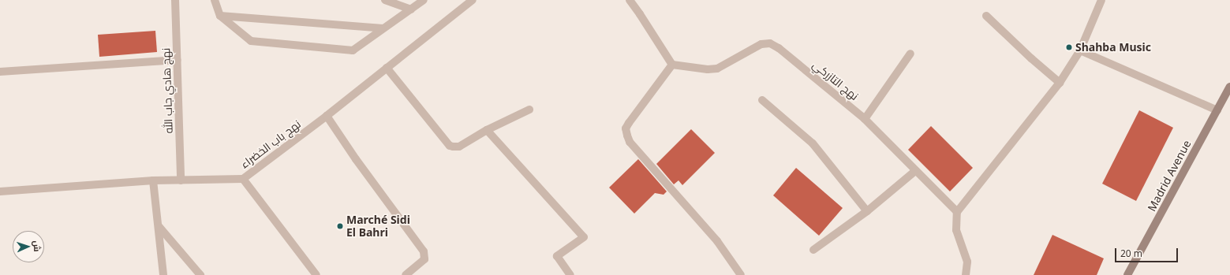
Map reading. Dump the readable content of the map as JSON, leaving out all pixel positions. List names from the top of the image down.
{
  "streets": {
    "street": [
      "نهج التازركي",
      "نهج هادي جاب الله",
      "نهج باب الخضراء",
      "Madrid Avenue"
    ]
  },
  "crossings": [
    ["نهج هادي جاب الله", "نهج باب الخضراء"]
  ],
  "places": ["Shahba Music", "Marché Sidi El Bahri"],
  "scale_bar": "20 m",
  "north": "right"
}
